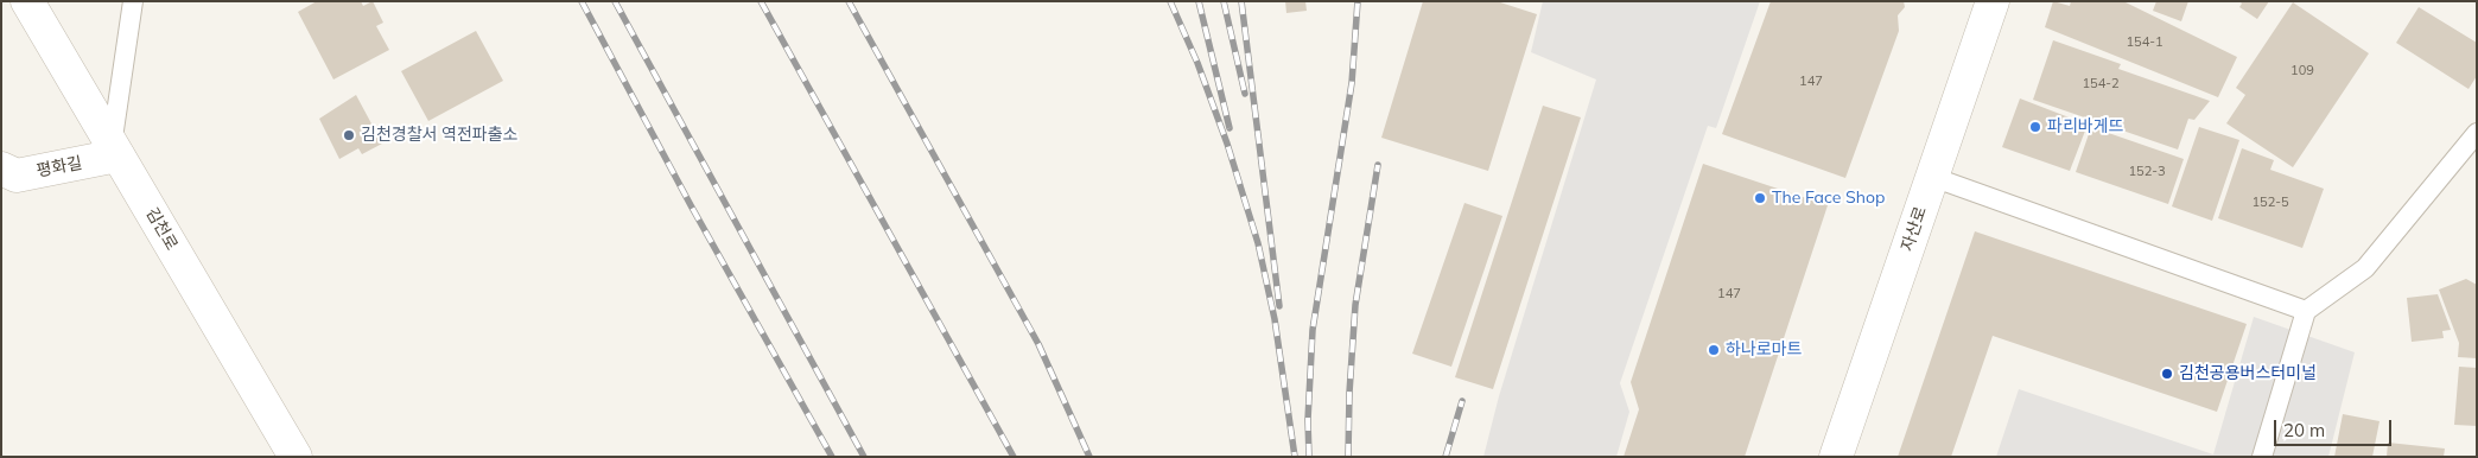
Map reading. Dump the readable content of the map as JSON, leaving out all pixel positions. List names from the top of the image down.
{
  "streets": {
    "street": ["평화길", "김천로", "자산로"]
  },
  "crossings": [
    ["평화길", "김천로"]
  ],
  "places": [
    "파리바게뜨",
    "김천경찰서 역전파출소",
    "The Face Shop",
    "하나로마트",
    "김천공용버스터미널"
  ],
  "house_numbers": [
    "154-1",
    "109",
    "147",
    "154-2",
    "152-3",
    "152-5",
    "147"
  ],
  "scale_bar": "20 m"
}
